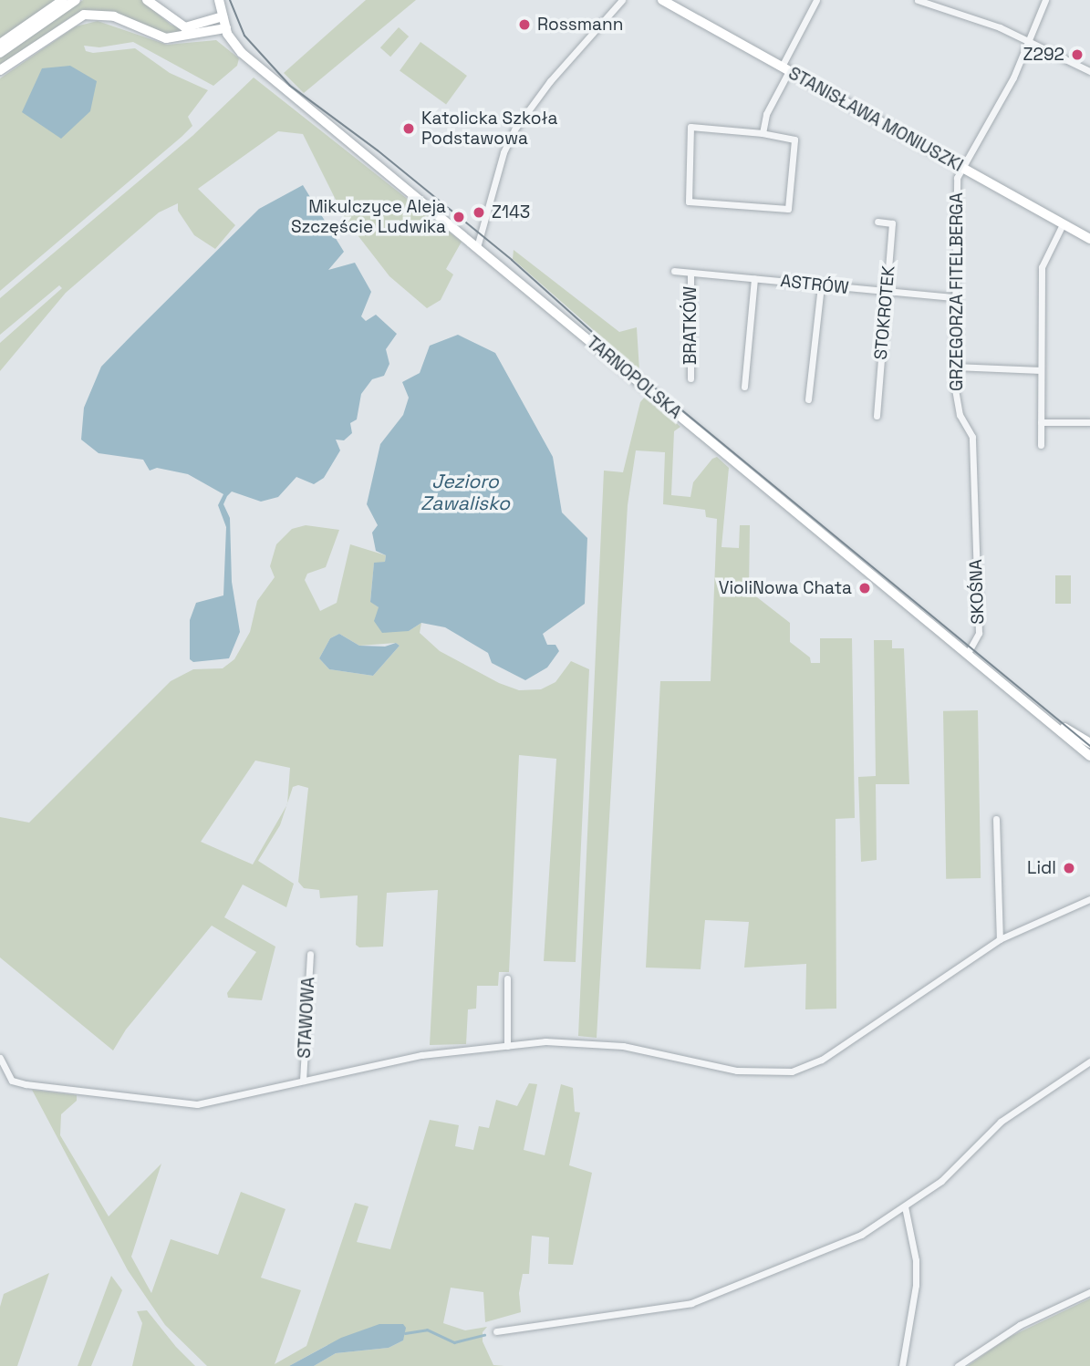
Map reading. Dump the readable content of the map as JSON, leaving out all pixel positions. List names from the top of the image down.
{
  "streets": {
    "main road": ["STANISŁAWA MONIUSZKI", "TARNOPOLSKA"],
    "street": [
      "ASTRÓW",
      "GRZEGORZA FITELBERGA",
      "STOKROTEK",
      "BRATKÓW",
      "SKOŚNA",
      "STAWOWA"
    ]
  },
  "crossings": [
    ["STANISŁAWA MONIUSZKI", "GRZEGORZA FITELBERGA"],
    ["ASTRÓW", "GRZEGORZA FITELBERGA"],
    ["ASTRÓW", "STOKROTEK"],
    ["ASTRÓW", "BRATKÓW"],
    ["GRZEGORZA FITELBERGA", "SKOŚNA"],
    ["TARNOPOLSKA", "SKOŚNA"]
  ],
  "water": ["Jezioro Zawalisko"],
  "places": [
    "Rossmann",
    "Z292",
    "Katolicka Szkoła Podstawowa",
    "Z143",
    "Mikulczyce Aleja Szczęście Ludwika",
    "VioliNowa Chata",
    "Lidl"
  ]
}
